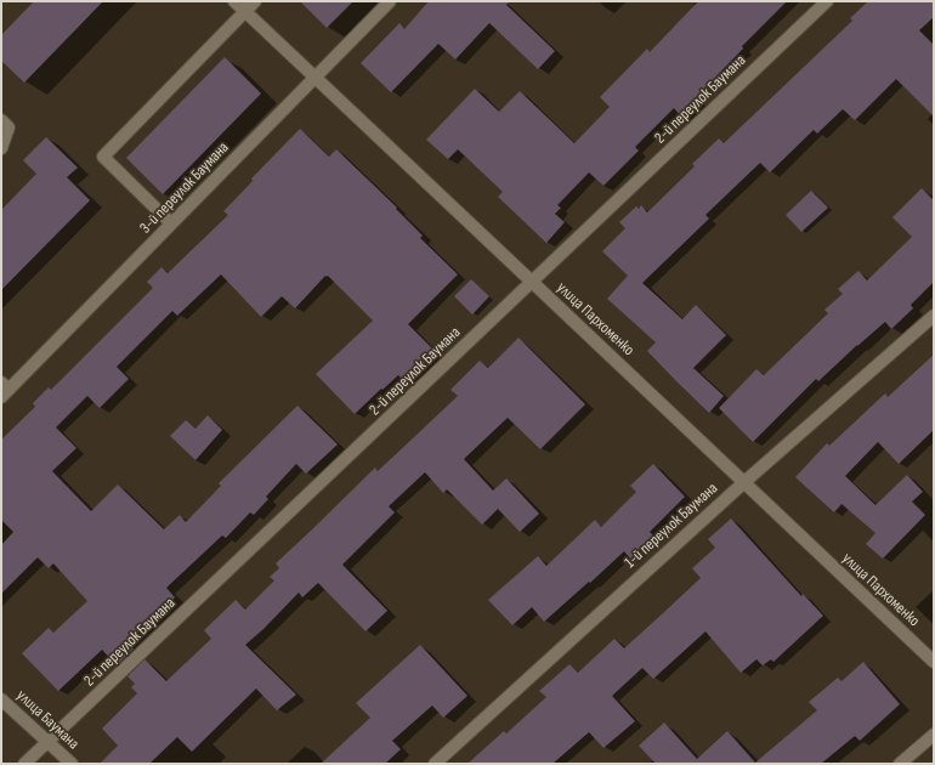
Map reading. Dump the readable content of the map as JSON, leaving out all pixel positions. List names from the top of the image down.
{
  "streets": {
    "street": [
      "2-й переулок Баумана",
      "3-й переулок Баумана",
      "улица Пархоменко",
      "1-й переулок Баумана",
      "улица Баумана"
    ]
  },
  "crossings": [
    ["2-й переулок Баумана", "улица Пархоменко"],
    ["2-й переулок Баумана", "улица Баумана"],
    ["3-й переулок Баумана", "улица Пархоменко"],
    ["улица Пархоменко", "1-й переулок Баумана"]
  ]
}
